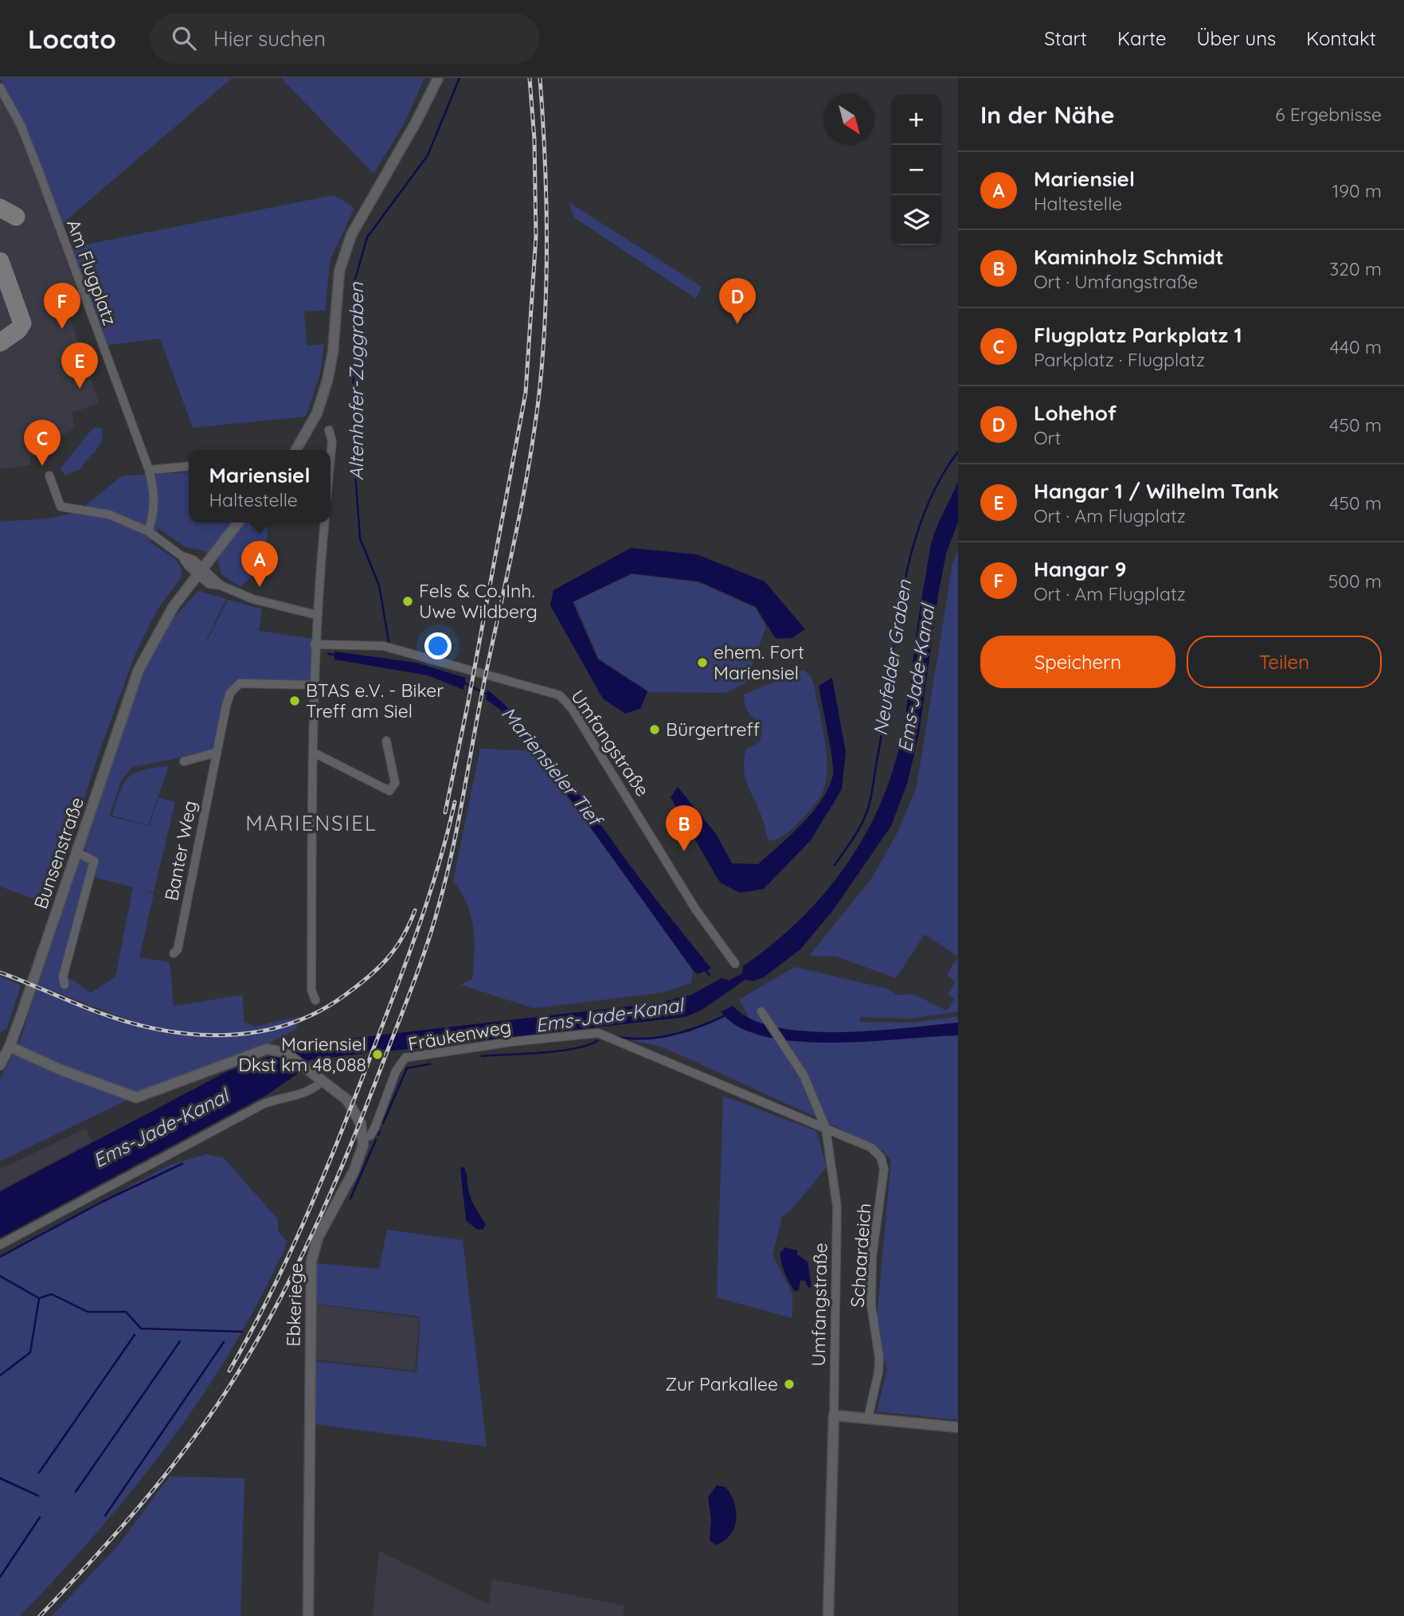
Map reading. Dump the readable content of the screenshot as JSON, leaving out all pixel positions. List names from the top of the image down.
{
  "streets": {
    "street": [
      "Am Flugplatz",
      "Umfangstraße",
      "Banter Weg",
      "Bunsenstraße",
      "Fräukenweg",
      "Schaardeich",
      "Ebkeriege"
    ]
  },
  "crossings": [
    ["Umfangstraße", "Fräukenweg"],
    ["Umfangstraße", "Schaardeich"],
    ["Fräukenweg", "Schaardeich"],
    ["Fräukenweg", "Ebkeriege"]
  ],
  "districts": ["MARIENSIEL"],
  "water": [
    "Altenhofer-Zuggraben",
    "Neufelder Graben",
    "Ems-Jade-Kanal",
    "Mariensieler Tief"
  ],
  "places": [
    "Fels & Co. Inh. Uwe Wildberg",
    "ehem. Fort Mariensiel",
    "BTAS e.V. - Biker Treff am Siel",
    "Bürgertreff",
    "Mariensiel Dkst km 48,088",
    "Zur Parkallee"
  ],
  "north": "bottom right",
  "page": {
    "header": "Locato",
    "search": "Hier suchen",
    "nav": [
      "Start",
      "Karte",
      "Über uns",
      "Kontakt"
    ],
    "heading": ["In der Nähe", "6 Ergebnisse"],
    "map_buttons": ["+", "−"],
    "list": [
      {
        "mark": "A",
        "name": "Mariensiel",
        "note": "Haltestelle",
        "value": "190 m"
      },
      {
        "mark": "B",
        "name": "Kaminholz Schmidt",
        "note": "Ort · Umfangstraße",
        "value": "320 m"
      },
      {
        "mark": "C",
        "name": "Flugplatz Parkplatz 1",
        "note": "Parkplatz · Flugplatz",
        "value": "440 m"
      },
      {
        "mark": "D",
        "name": "Lohehof",
        "note": "Ort",
        "value": "450 m"
      },
      {
        "mark": "E",
        "name": "Hangar 1 / Wilhelm Tank",
        "note": "Ort · Am Flugplatz",
        "value": "450 m"
      },
      {
        "mark": "F",
        "name": "Hangar 9",
        "note": "Ort · Am Flugplatz",
        "value": "500 m"
      }
    ],
    "pins": [
      "D",
      "F",
      "E",
      "C",
      "A",
      "B"
    ],
    "popup": ["Mariensiel", "Haltestelle"],
    "buttons": ["Speichern", "Teilen"]
  }
}
